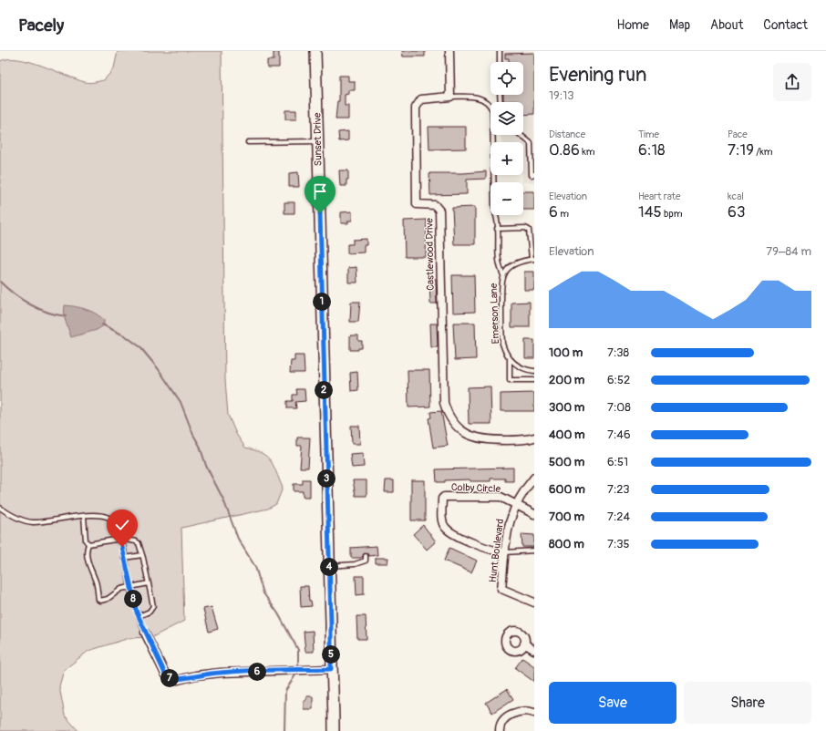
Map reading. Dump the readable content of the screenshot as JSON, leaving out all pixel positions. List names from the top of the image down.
{
  "streets": {
    "street": [
      "Sunset Drive",
      "Castlewood Drive",
      "Colby Circle",
      "Hunt Boulevard"
    ],
    "lane": ["Emerson Lane"]
  },
  "crossings": [
    ["Colby Circle", "Hunt Boulevard"]
  ],
  "page": {
    "header": "Pacely",
    "nav": [
      "Home",
      "Map",
      "About",
      "Contact"
    ],
    "heading": ["Evening run", "19:13"],
    "map_buttons": ["+", "−"],
    "stats": [
      ["Distance", "0.86 km"],
      ["Time", "6:18"],
      ["Pace", "7:19 /km"],
      ["Elevation", "6 m"],
      ["Heart rate", "145 bpm"],
      ["kcal", "63"]
    ],
    "chart": ["Elevation", "79–84 m"],
    "pins": [
      "1",
      "2",
      "3",
      "4",
      "8",
      "5",
      "6",
      "7"
    ],
    "list": [
      {
        "name": "100 m",
        "note": "7:38"
      },
      {
        "name": "200 m",
        "note": "6:52"
      },
      {
        "name": "300 m",
        "note": "7:08"
      },
      {
        "name": "400 m",
        "note": "7:46"
      },
      {
        "name": "500 m",
        "note": "6:51"
      },
      {
        "name": "600 m",
        "note": "7:23"
      },
      {
        "name": "700 m",
        "note": "7:24"
      },
      {
        "name": "800 m",
        "note": "7:35"
      }
    ],
    "buttons": ["Save", "Share"]
  }
}
